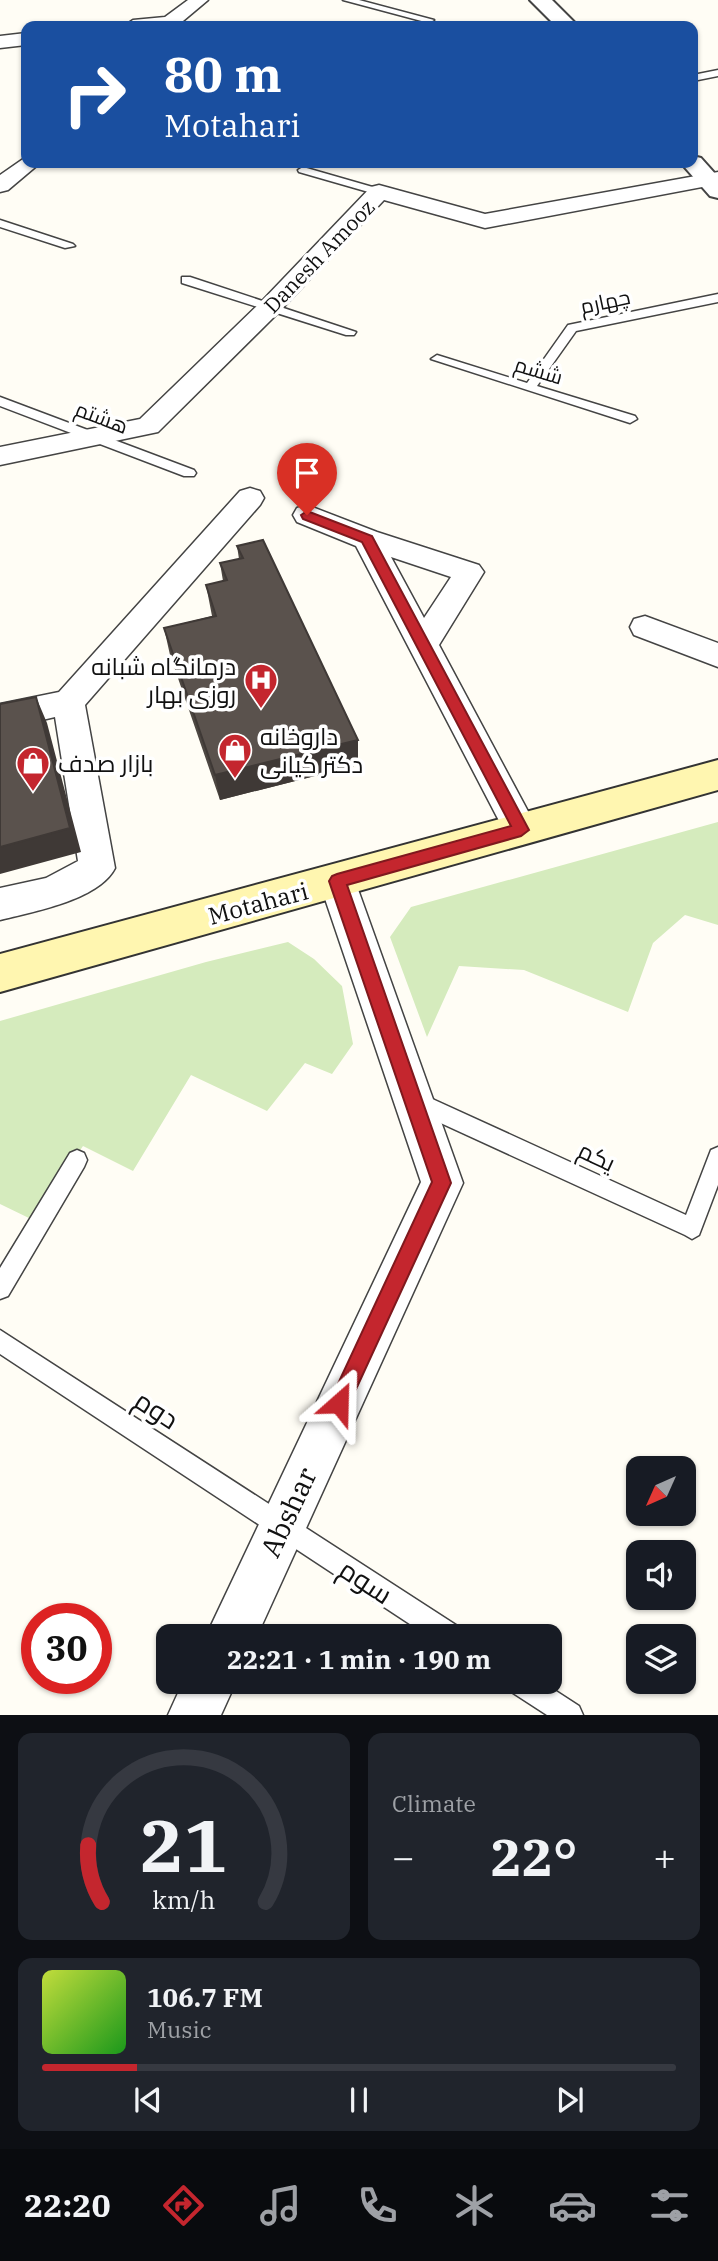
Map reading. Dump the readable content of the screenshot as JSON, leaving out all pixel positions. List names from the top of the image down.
{
  "streets": {
    "main road": ["Motahari"],
    "street": ["Danesh Amooz", "Abshar"],
    "lane": [
      "چهارم",
      "ششم",
      "هشتم",
      "یکم",
      "دوم",
      "سوم"
    ]
  },
  "crossings": [
    ["Danesh Amooz", "هشتم"],
    ["چهارم", "ششم"],
    ["Motahari", "Abshar"],
    ["یکم", "Abshar"],
    ["دوم", "Abshar"],
    ["دوم", "سوم"],
    ["Abshar", "سوم"]
  ],
  "places": {
    "hospital": ["درمانگاه شبانه روزی بهار"],
    "shop": ["داروخانه دکتر کیانی", "بازار صدف"]
  },
  "north": "bottom left",
  "page": {
    "turn": ["80 m", "Motahari"],
    "limit": "30",
    "trip": "22:21 · 1 min · 190 m",
    "tile": "Climate",
    "heat": ["−", "22°", "+"],
    "song": ["106.7 FM", "Music"],
    "tabs": "22:20",
    "gauge": ["21", "km/h"]
  }
}
